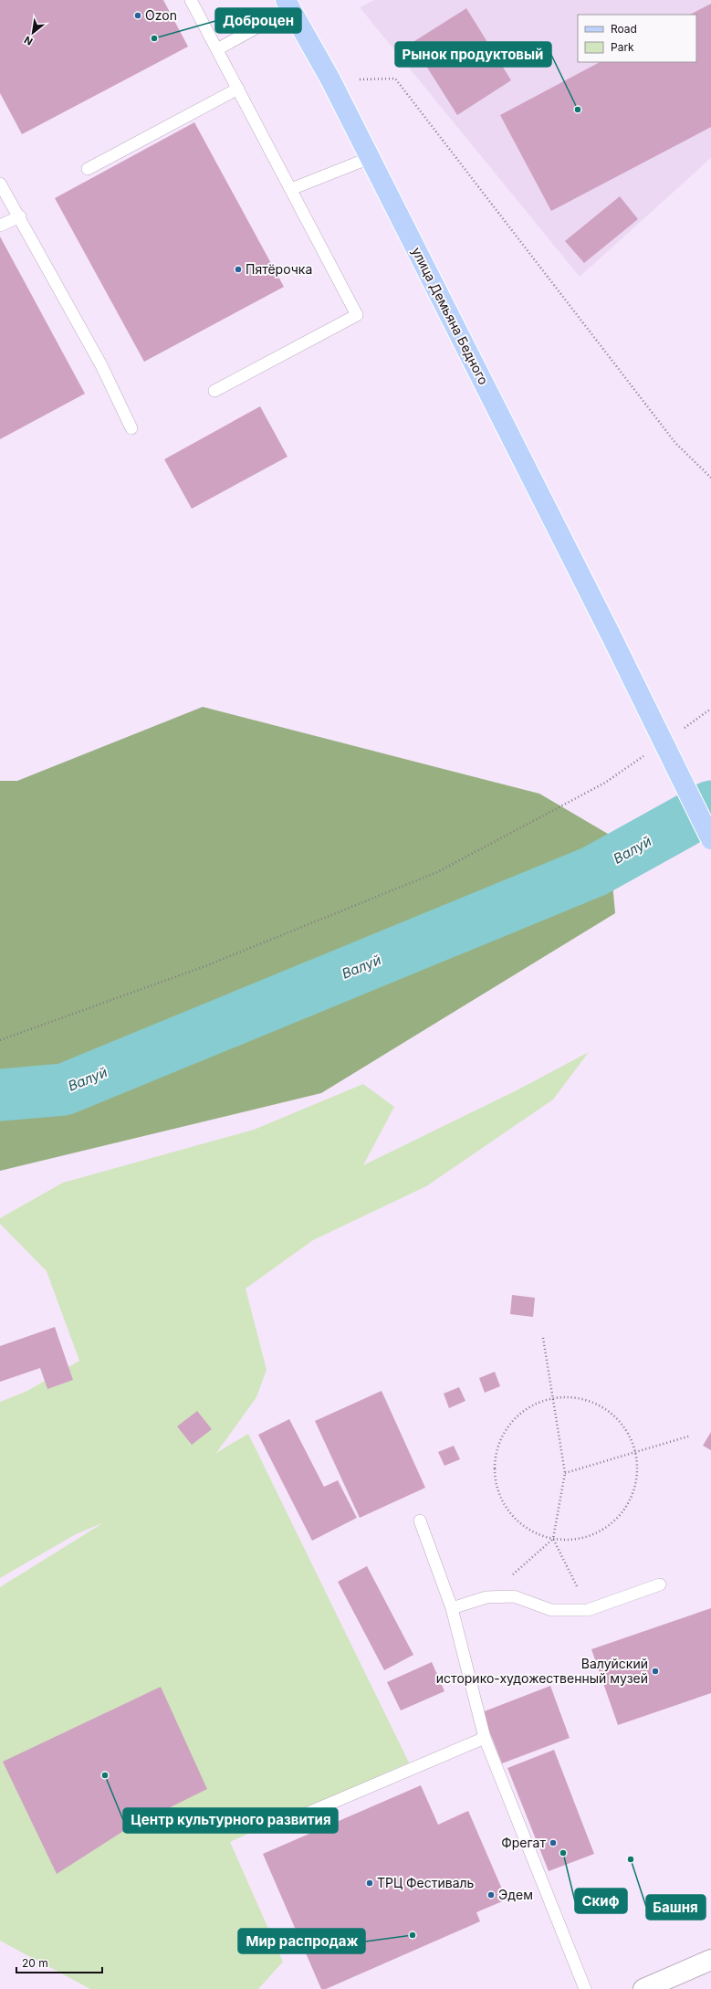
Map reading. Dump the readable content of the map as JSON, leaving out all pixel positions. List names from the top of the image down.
{
  "streets": {
    "main road": ["улица Демьяна Бедного"]
  },
  "water": ["Валуй"],
  "places": [
    "Ozon",
    "Доброцен",
    "Рынок продуктовый",
    "Пятёрочка",
    "Валуйский историко-художественный музей",
    "Центр культурного развития",
    "Фрегат",
    "Скиф",
    "Башня",
    "ТРЦ Фестиваль",
    "Эдем",
    "Мир распродаж"
  ],
  "legend": ["Road", "Park"],
  "scale_bar": "20 m",
  "north": "bottom left"
}
